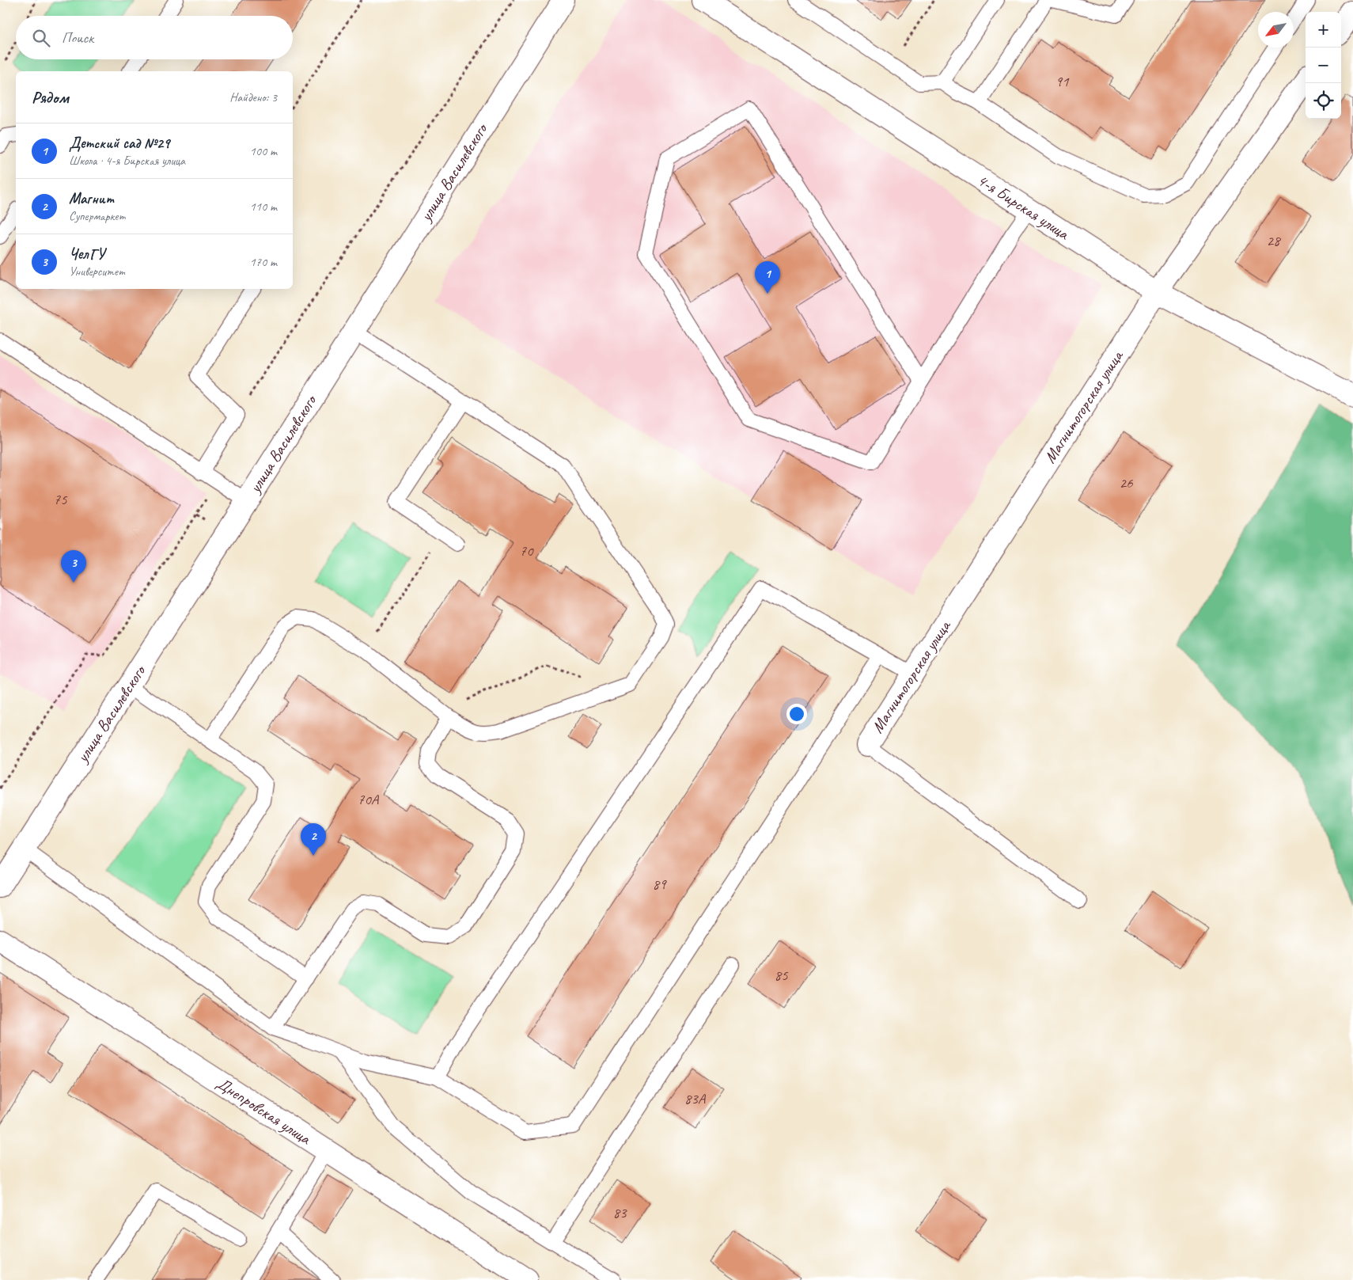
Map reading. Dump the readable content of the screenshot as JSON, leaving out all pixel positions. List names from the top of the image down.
{
  "streets": {
    "street": [
      "улица Василевского",
      "4-я Бирская улица",
      "Магнитогорская улица",
      "Днепровская улица"
    ]
  },
  "crossings": [
    ["4-я Бирская улица", "Магнитогорская улица"]
  ],
  "house_numbers": [
    "91",
    "28",
    "26",
    "75",
    "70",
    "70А",
    "89",
    "85",
    "83А",
    "83"
  ],
  "north": "bottom left",
  "page": {
    "map_buttons": ["+", "−"],
    "search": "Поиск",
    "heading": ["Рядом", "Найдено: 3"],
    "list": [
      {
        "mark": "1",
        "name": "Детский сад №29",
        "note": "Школа · 4-я Бирская улица",
        "value": "100 m"
      },
      {
        "mark": "2",
        "name": "Магнит",
        "note": "Супермаркет",
        "value": "110 m"
      },
      {
        "mark": "3",
        "name": "ЧелГУ",
        "note": "Университет",
        "value": "170 m"
      }
    ],
    "pins": ["1", "3", "2"]
  }
}
